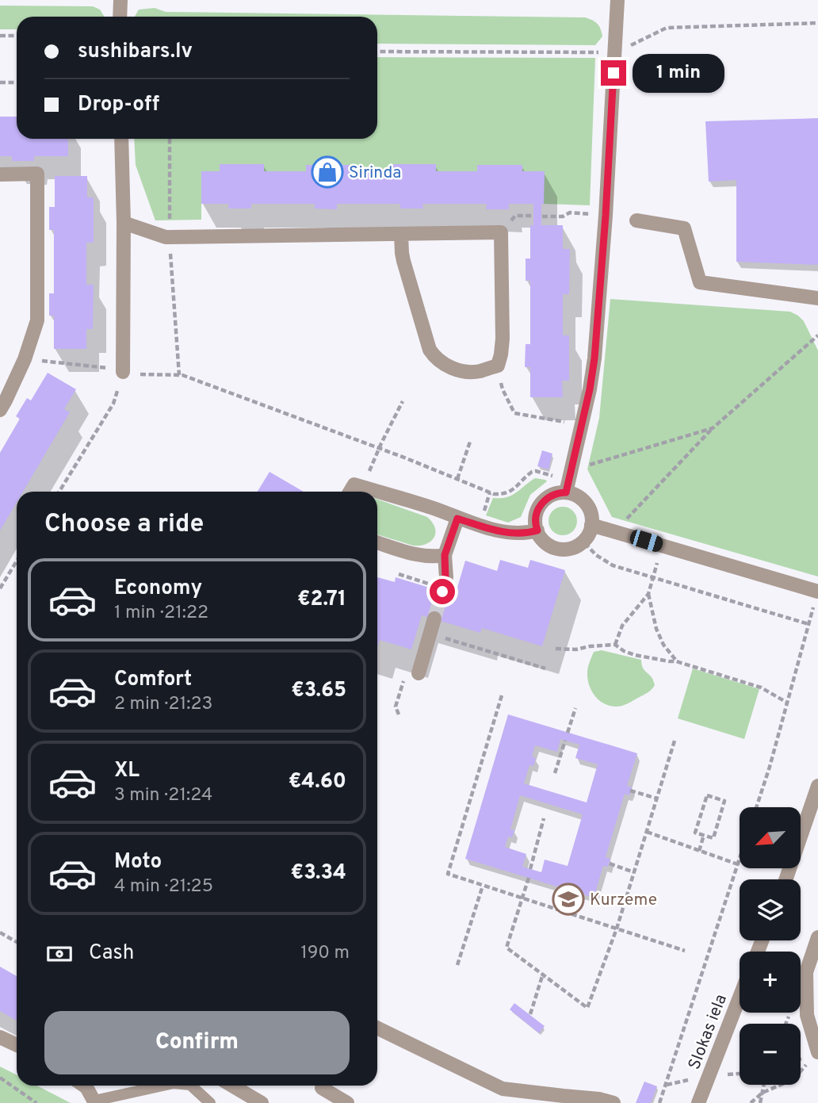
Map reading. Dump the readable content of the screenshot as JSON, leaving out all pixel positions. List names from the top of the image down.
{
  "streets": {
    "street": ["Slokas iela"]
  },
  "places": {
    "shop": ["Sirinda"],
    "school or university": ["Kurzeme"]
  },
  "north": "bottom left",
  "page": {
    "banner": ["sushibars.lv", "Drop-off"],
    "bubble": "1 min",
    "heading": "Choose a ride",
    "list": [
      {
        "name": "Economy",
        "note": "1 min · 21:22",
        "value": "€2.71"
      },
      {
        "name": "Comfort",
        "note": "2 min · 21:23",
        "value": "€3.65"
      },
      {
        "name": "XL",
        "note": "3 min · 21:24",
        "value": "€4.60"
      },
      {
        "name": "Moto",
        "note": "4 min · 21:25",
        "value": "€3.34"
      }
    ],
    "map_buttons": ["+", "−"],
    "pay": ["Cash", "190 m"],
    "buttons": "Confirm"
  }
}
